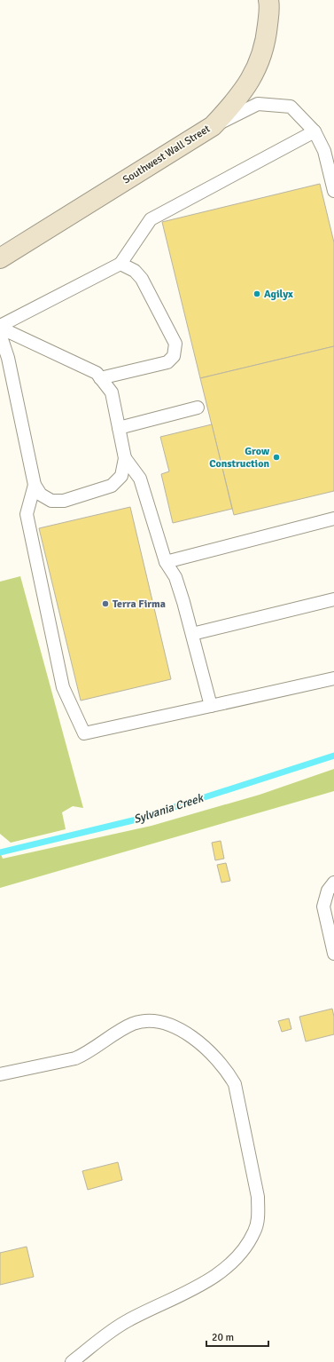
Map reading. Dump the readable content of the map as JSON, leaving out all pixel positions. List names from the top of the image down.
{
  "streets": {
    "street": ["Southwest Wall Street"]
  },
  "water": ["Sylvania Creek"],
  "places": ["Agilyx", "Grow Construction", "Terra Firma"],
  "scale_bar": "20 m"
}
